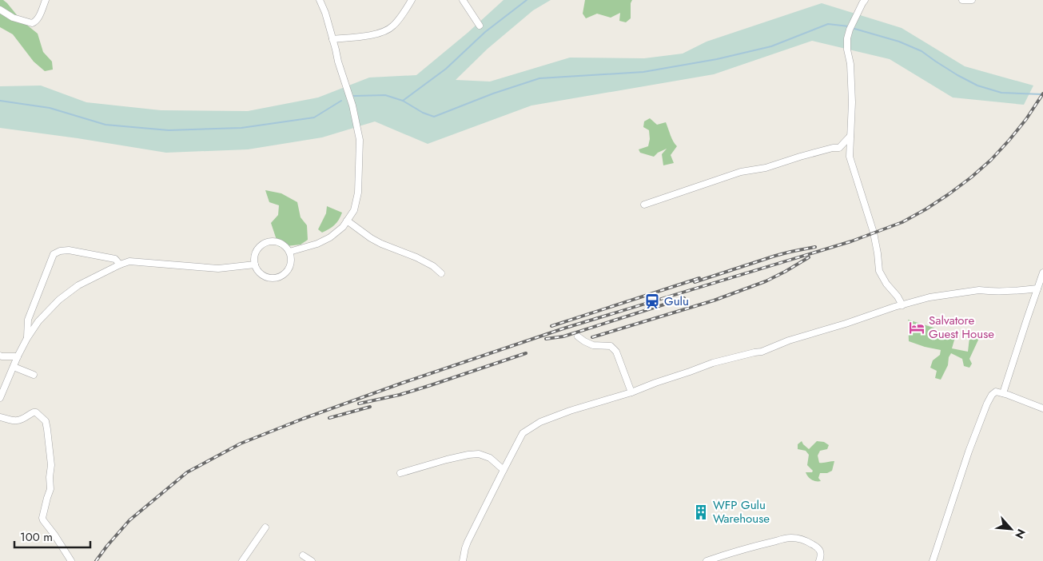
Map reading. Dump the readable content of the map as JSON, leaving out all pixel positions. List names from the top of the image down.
{
  "places": {
    "station": ["Gulu"],
    "hotel": ["Salvatore Guest House"],
    "building": ["WFP Gulu Warehouse"]
  },
  "scale_bar": "100 m",
  "north": "bottom right"
}
